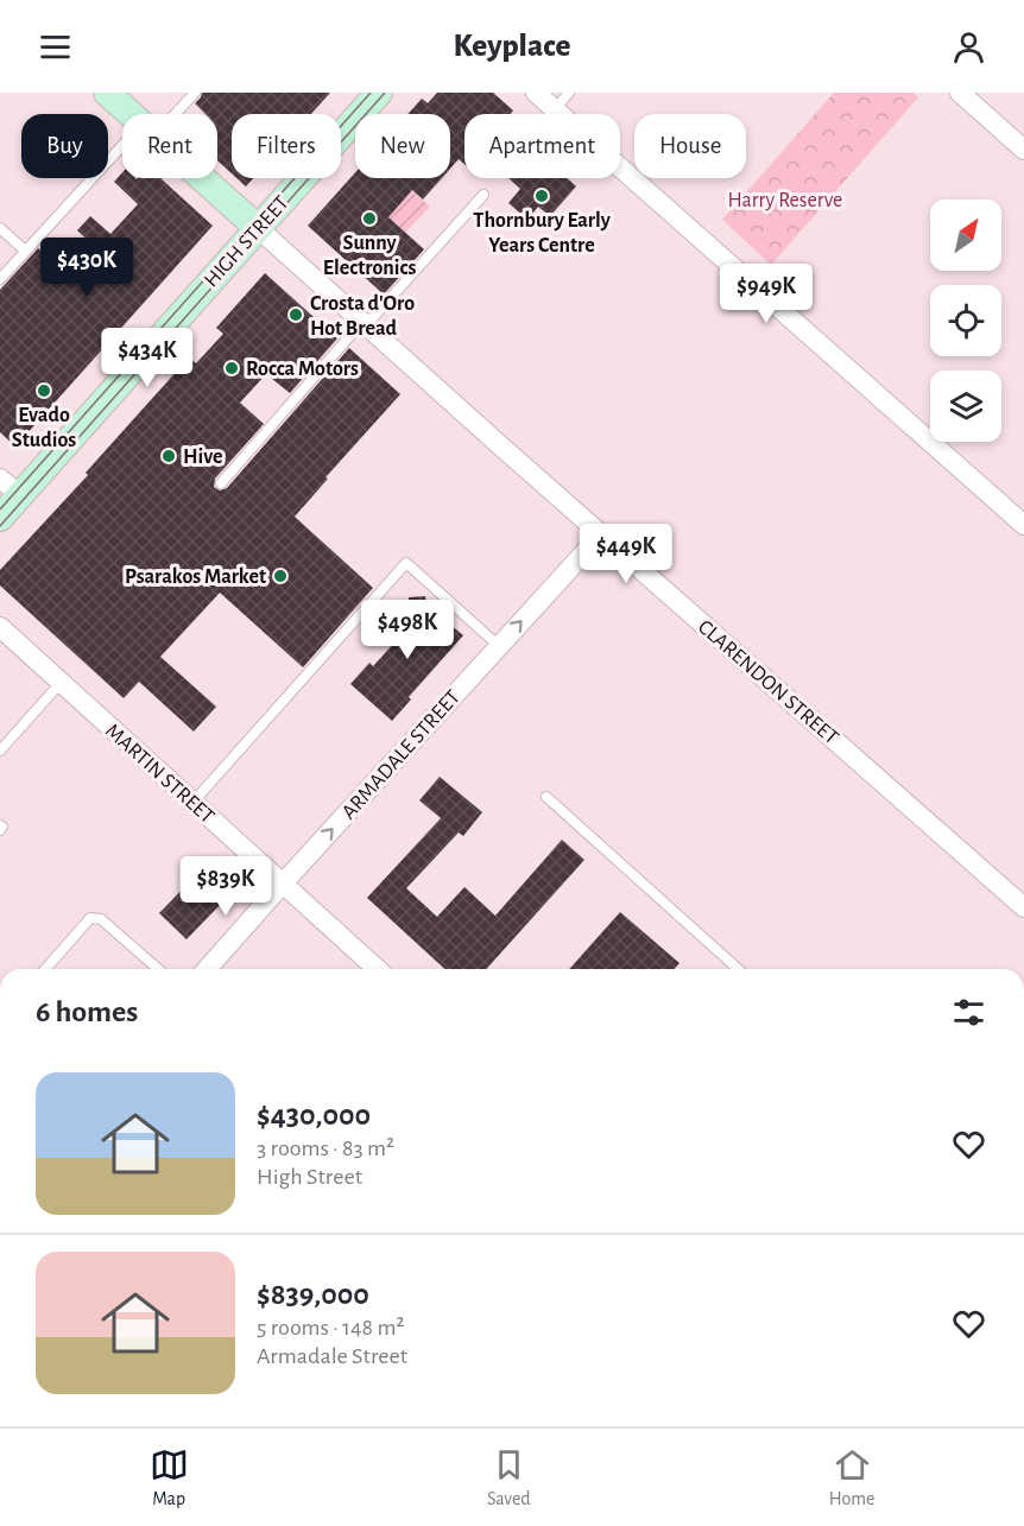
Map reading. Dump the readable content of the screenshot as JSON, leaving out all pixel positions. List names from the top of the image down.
{
  "streets": {
    "main road": ["HIGH STREET"],
    "street": ["CLARENDON STREET", "ARMADALE STREET", "MARTIN STREET"]
  },
  "crossings": [
    ["HIGH STREET", "CLARENDON STREET"],
    ["CLARENDON STREET", "ARMADALE STREET"],
    ["ARMADALE STREET", "MARTIN STREET"]
  ],
  "one_way": ["ARMADALE STREET"],
  "parks": ["Harry Reserve"],
  "places": [
    "Thornbury Early Years Centre",
    "Sunny Electronics",
    "Crosta d'Oro Hot Bread",
    "Rocca Motors",
    "Evado Studios",
    "Hive",
    "Psarakos Market"
  ],
  "north": "top right",
  "page": {
    "header": "Keyplace",
    "chip": [
      "Buy",
      "Rent",
      "Filters",
      "New",
      "Apartment",
      "House"
    ],
    "price": [
      "$430K",
      "$949K",
      "$434K",
      "$449K",
      "$498K",
      "$839K"
    ],
    "heading": "6 homes",
    "list": [
      {
        "name": "$430,000",
        "note": "3 rooms · 83 m² · High Street"
      },
      {
        "name": "$839,000",
        "note": "5 rooms · 148 m² · Armadale Street"
      }
    ],
    "tabs": ["Map", "Saved", "Home"]
  }
}
